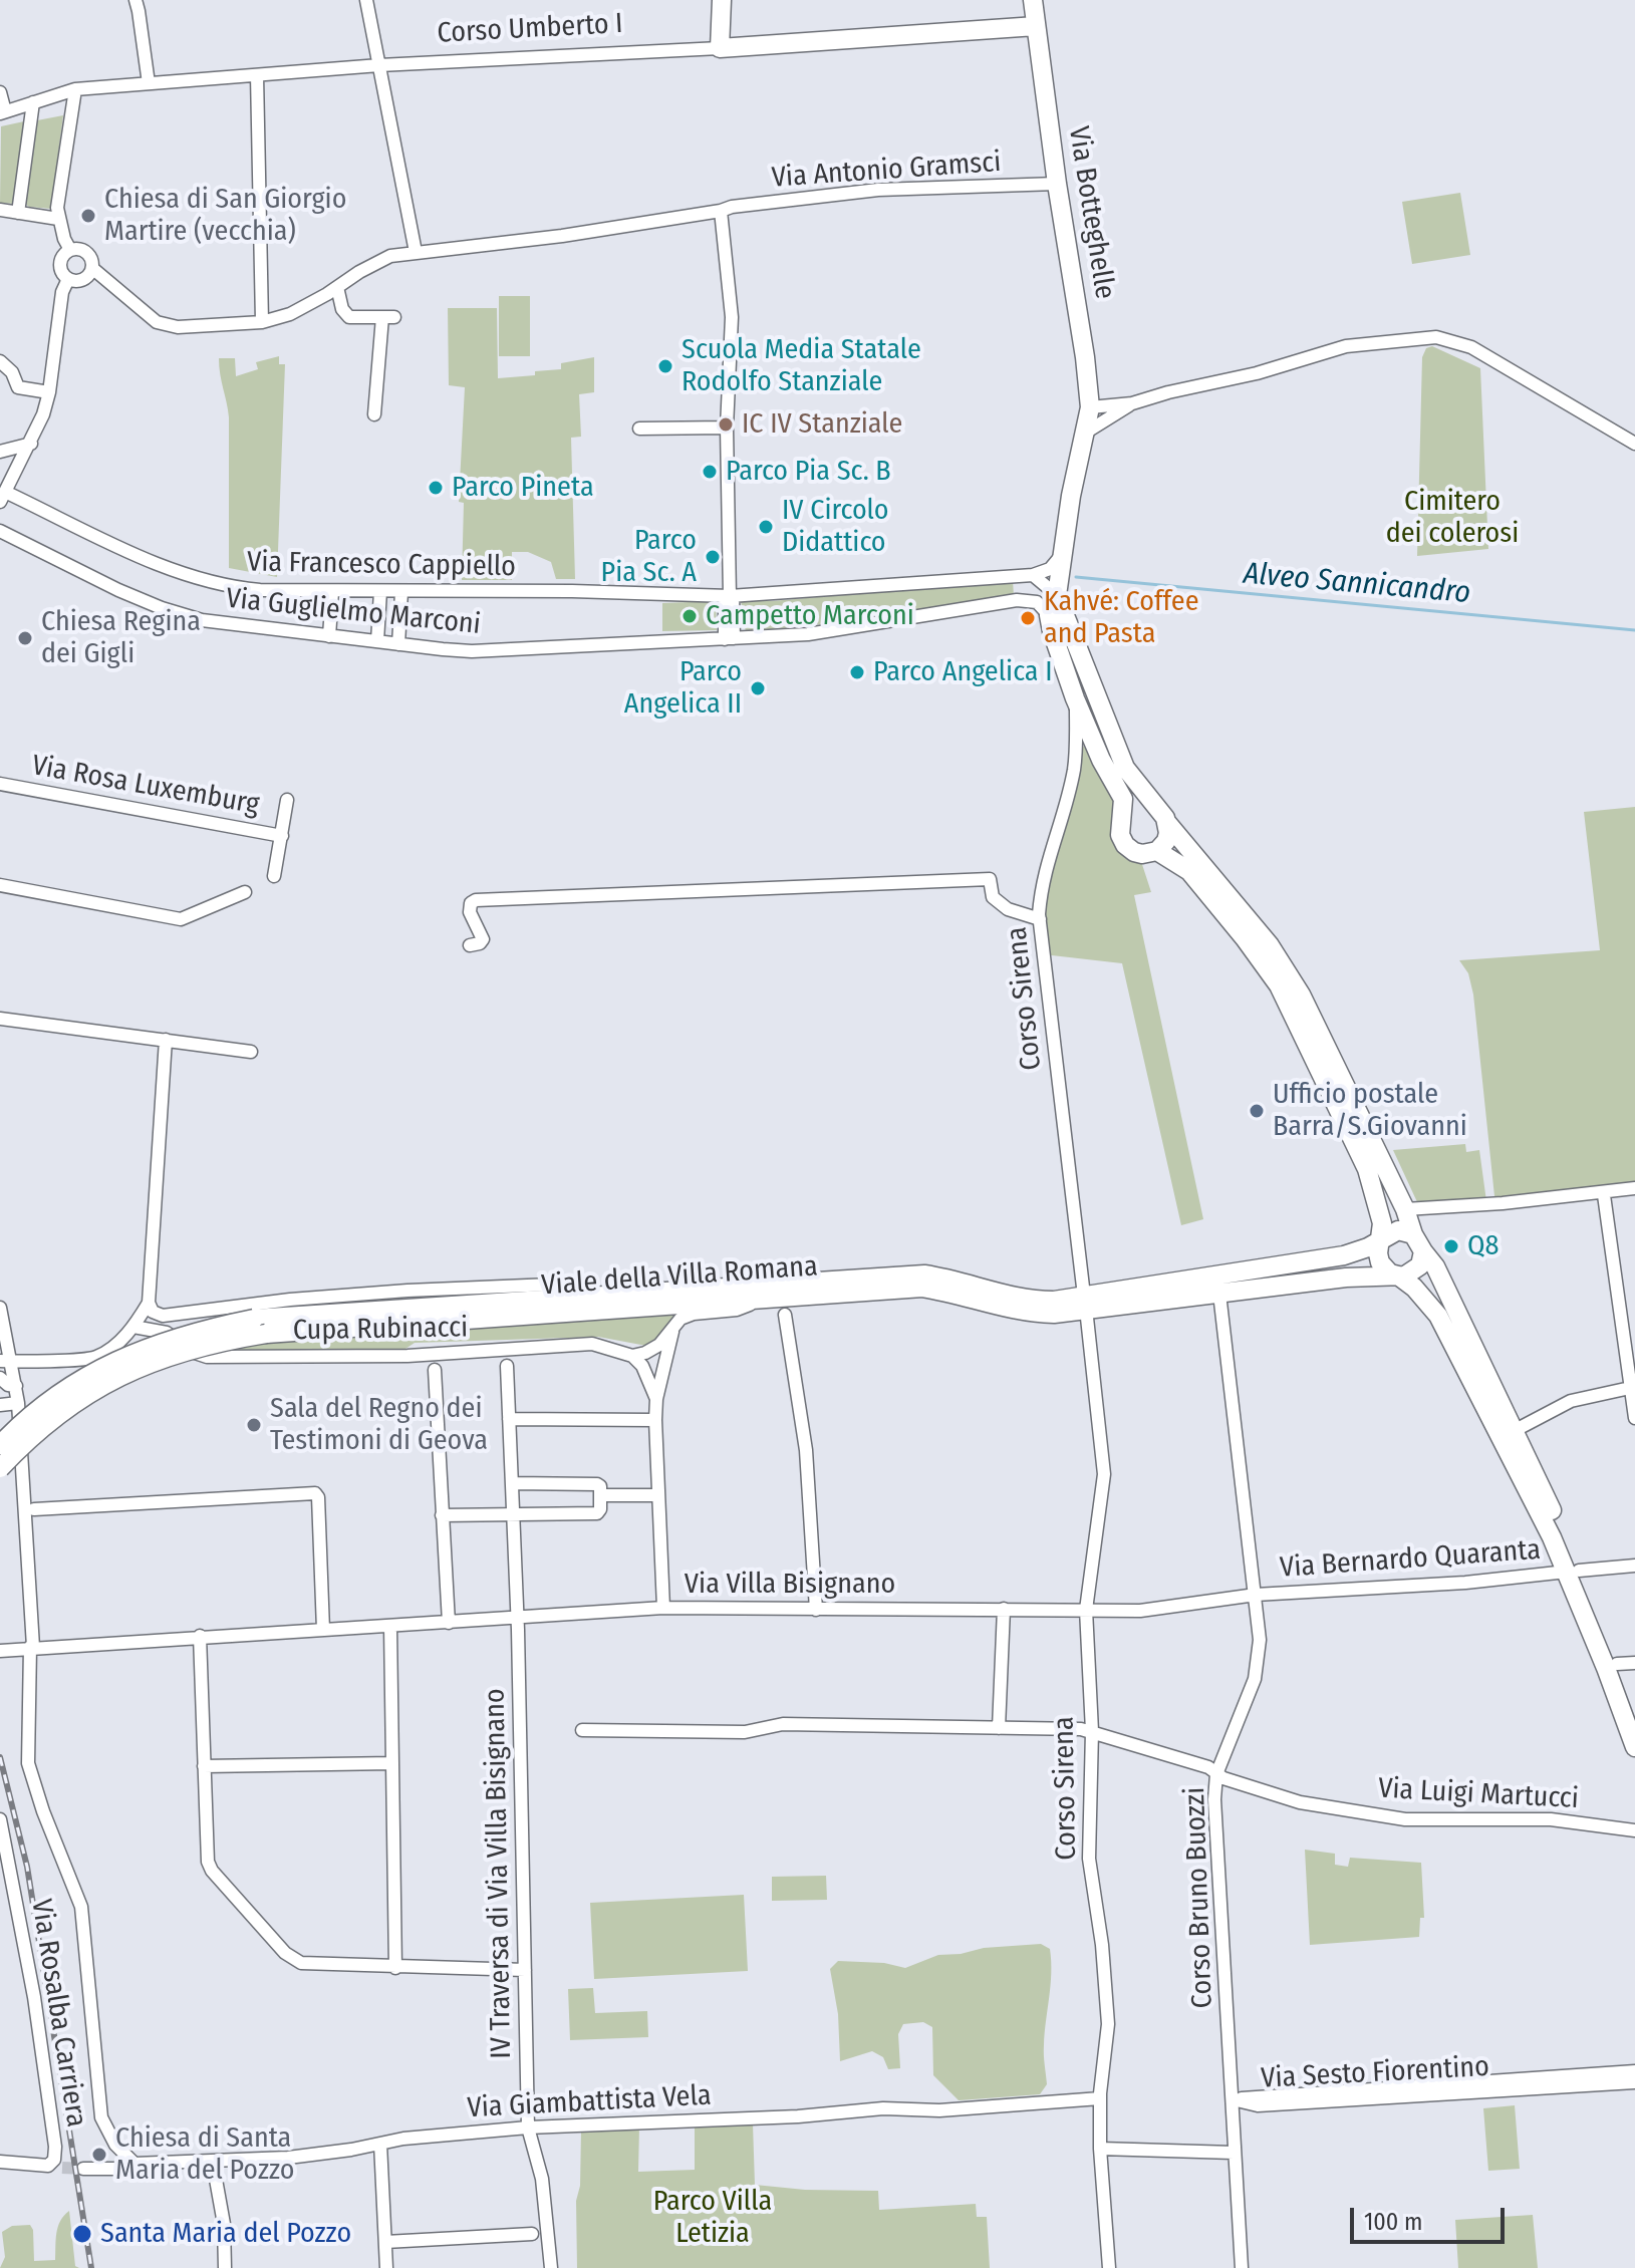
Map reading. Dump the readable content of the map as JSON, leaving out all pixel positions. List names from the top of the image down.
{
  "streets": {
    "main road": ["Corso Umberto I", "Via Botteghelle", "Viale della Villa Romana"],
    "street": [
      "Via Antonio Gramsci",
      "Via Francesco Cappiello",
      "Via Guglielmo Marconi",
      "Via Rosa Luxemburg",
      "Corso Sirena",
      "Cupa Rubinacci",
      "Via Bernardo Quaranta",
      "Via Villa Bisignano",
      "Via Luigi Martucci",
      "IV Traversa di Via Villa Bisignano",
      "Corso Bruno Buozzi",
      "Via Rosalba Carriera",
      "Via Sesto Fiorentino",
      "Via Giambattista Vela"
    ]
  },
  "crossings": [
    ["Corso Umberto I", "Via Botteghelle"],
    ["Via Antonio Gramsci", "Via Botteghelle"],
    ["Corso Sirena", "Viale della Villa Romana"],
    ["Corso Sirena", "Via Villa Bisignano"],
    ["Corso Sirena", "Via Luigi Martucci"],
    ["Corso Sirena", "Via Giambattista Vela"],
    ["Viale della Villa Romana", "Corso Bruno Buozzi"],
    ["Via Bernardo Quaranta", "Via Villa Bisignano"],
    ["Via Bernardo Quaranta", "Corso Bruno Buozzi"],
    ["Via Villa Bisignano", "IV Traversa di Via Villa Bisignano"],
    ["Via Villa Bisignano", "Corso Bruno Buozzi"],
    ["Via Luigi Martucci", "Corso Bruno Buozzi"],
    ["IV Traversa di Via Villa Bisignano", "Via Giambattista Vela"],
    ["Corso Bruno Buozzi", "Via Sesto Fiorentino"]
  ],
  "water": ["Alveo Sannicandro"],
  "parks": ["Cimitero dei colerosi", "Parco Villa Letizia"],
  "places": [
    "Chiesa di San Giorgio Martire (vecchia)",
    "Scuola Media Statale Rodolfo Stanziale",
    "IC IV Stanziale",
    "Parco Pia Sc. B",
    "Parco Pineta",
    "IV Circolo Didattico",
    "Parco Pia Sc. A",
    "Campetto Marconi",
    "Kahvé: Coffee and Pasta",
    "Chiesa Regina dei Gigli",
    "Parco Angelica I",
    "Parco Angelica II",
    "Ufficio postale Barra/S.Giovanni",
    "Q8",
    "Sala del Regno dei Testimoni di Geova",
    "Chiesa di Santa Maria del Pozzo",
    "Santa Maria del Pozzo"
  ],
  "scale_bar": "100 m"
}
